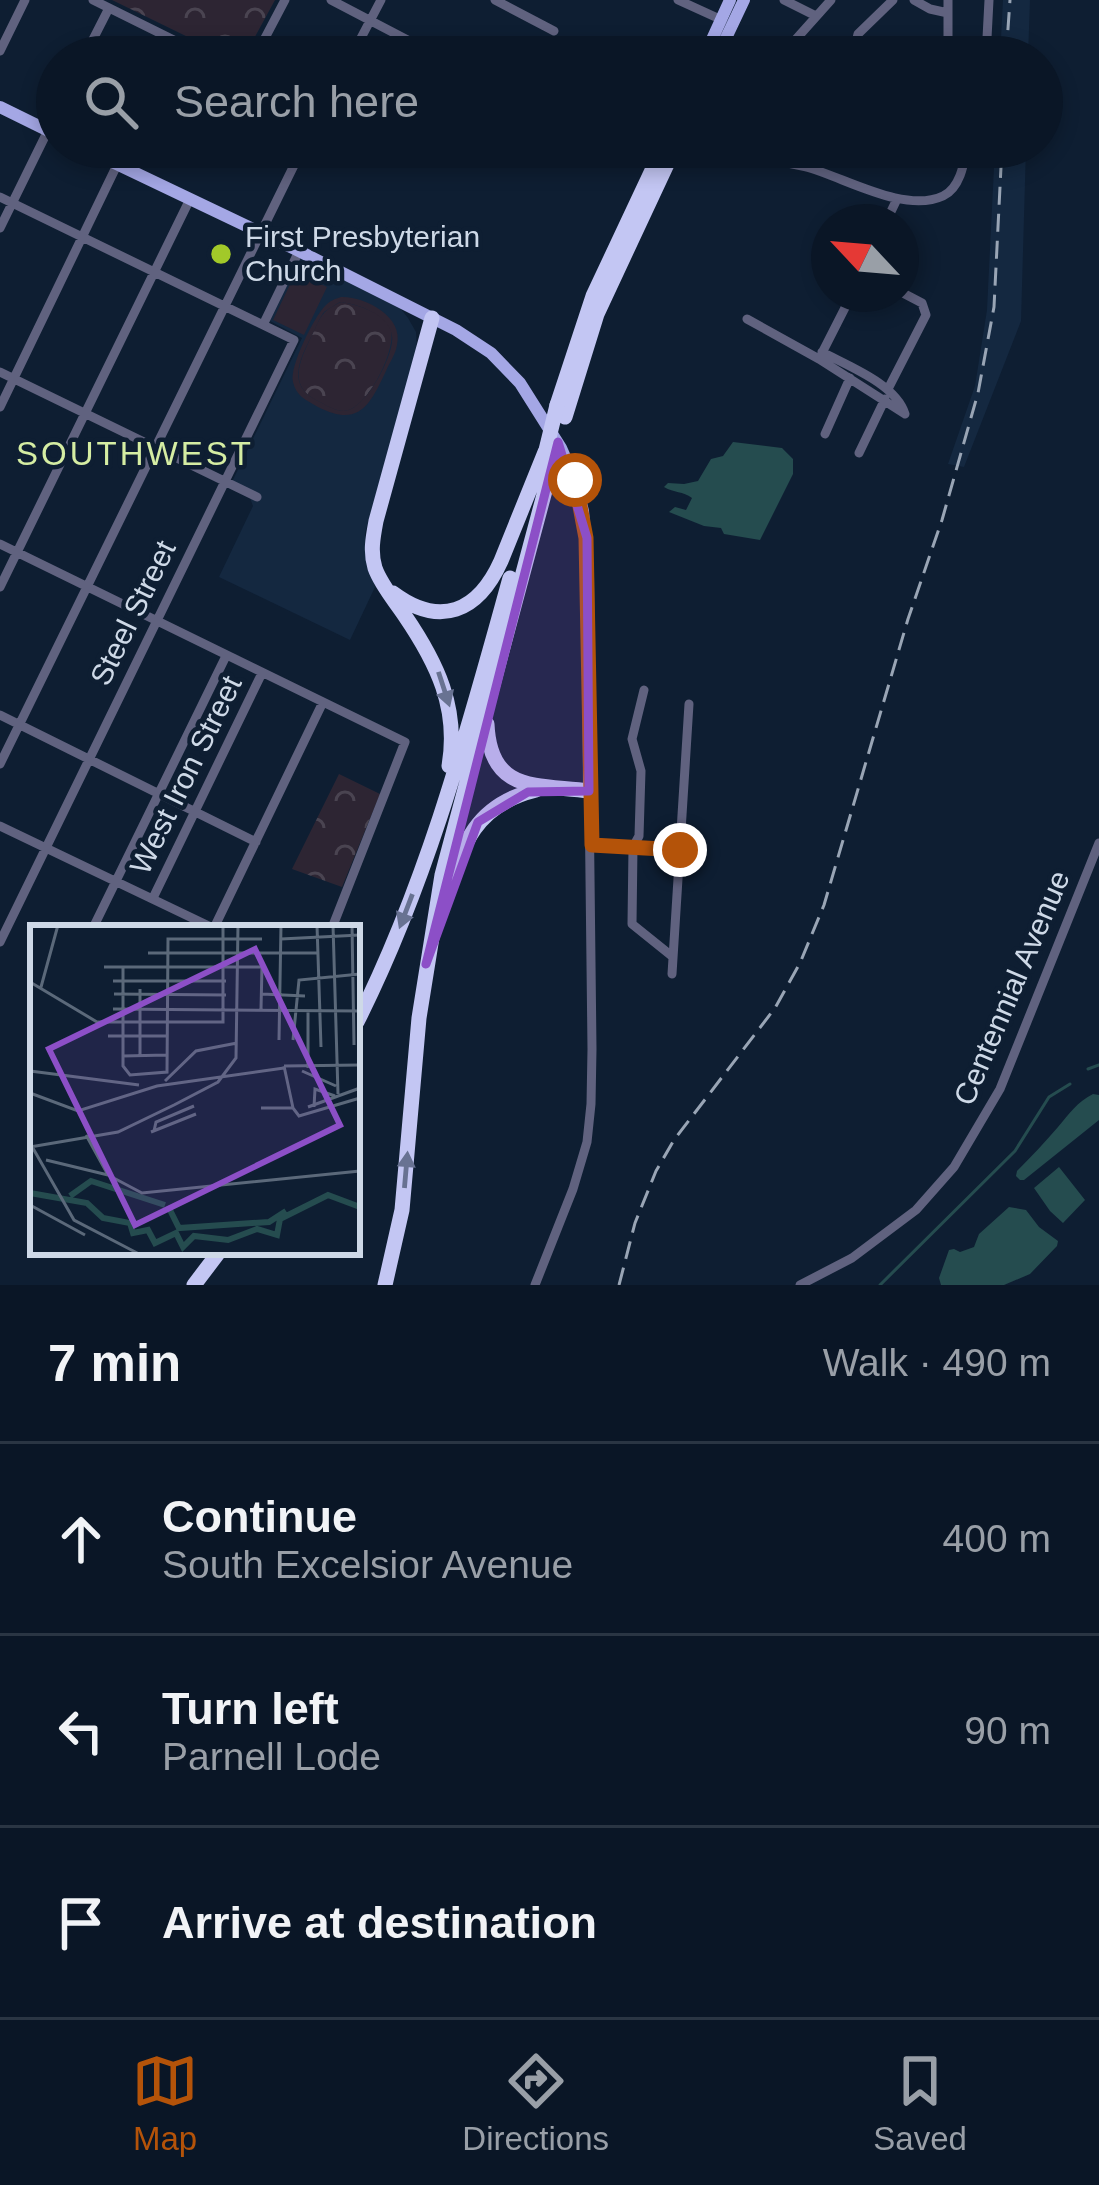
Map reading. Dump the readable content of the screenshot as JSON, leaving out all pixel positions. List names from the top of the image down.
{
  "streets": {
    "street": ["Steel Street", "West Iron Street", "Centennial Avenue"]
  },
  "districts": ["SOUTHWEST"],
  "places": ["First Presbyterian Church"],
  "north": "top left",
  "page": {
    "search": "Search here",
    "heading": ["7 min", "Walk · 490 m"],
    "list": [
      ["Continue", "South Excelsior Avenue", "400 m"],
      ["Turn left", "Parnell Lode", "90 m"],
      "Arrive at destination"
    ],
    "nav": ["Map", "Directions", "Saved"]
  }
}
